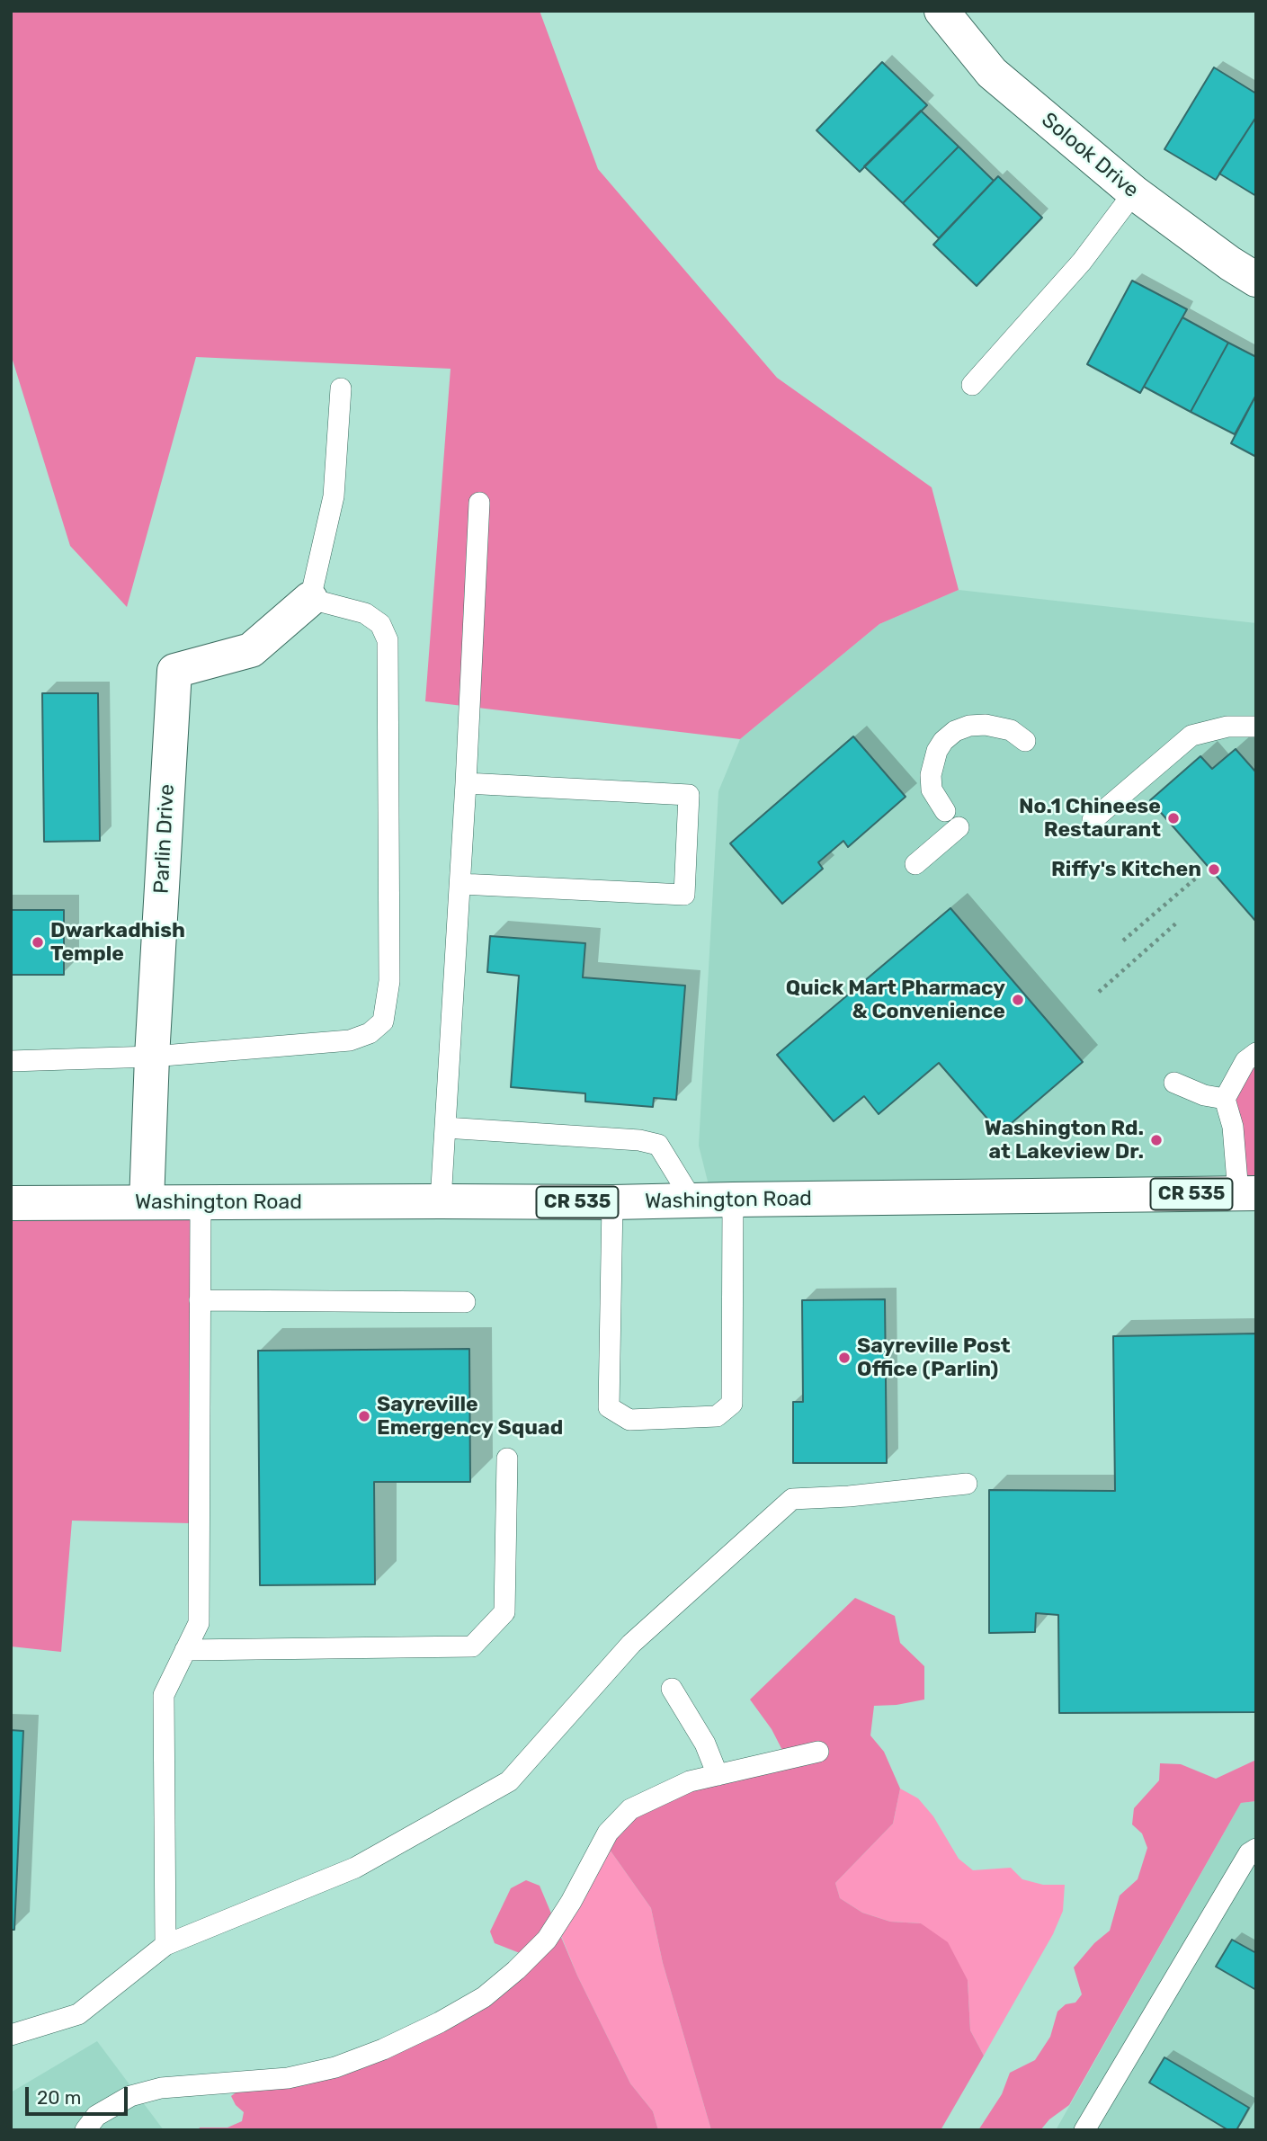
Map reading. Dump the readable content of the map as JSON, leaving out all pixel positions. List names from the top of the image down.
{
  "streets": {
    "main road": [
      "Solook Drive",
      "Parlin Drive",
      "CR 535",
      "Washington Road"
    ]
  },
  "crossings": [
    ["Parlin Drive", "Washington Road"]
  ],
  "places": [
    "No.1 Chineese Restaurant",
    "Riffy's Kitchen",
    "Dwarkadhish Temple",
    "Quick Mart Pharmacy & Convenience",
    "Washington Rd. at Lakeview Dr.",
    "Sayreville Post Office (Parlin)",
    "Sayreville Emergency Squad"
  ],
  "scale_bar": "20 m"
}
